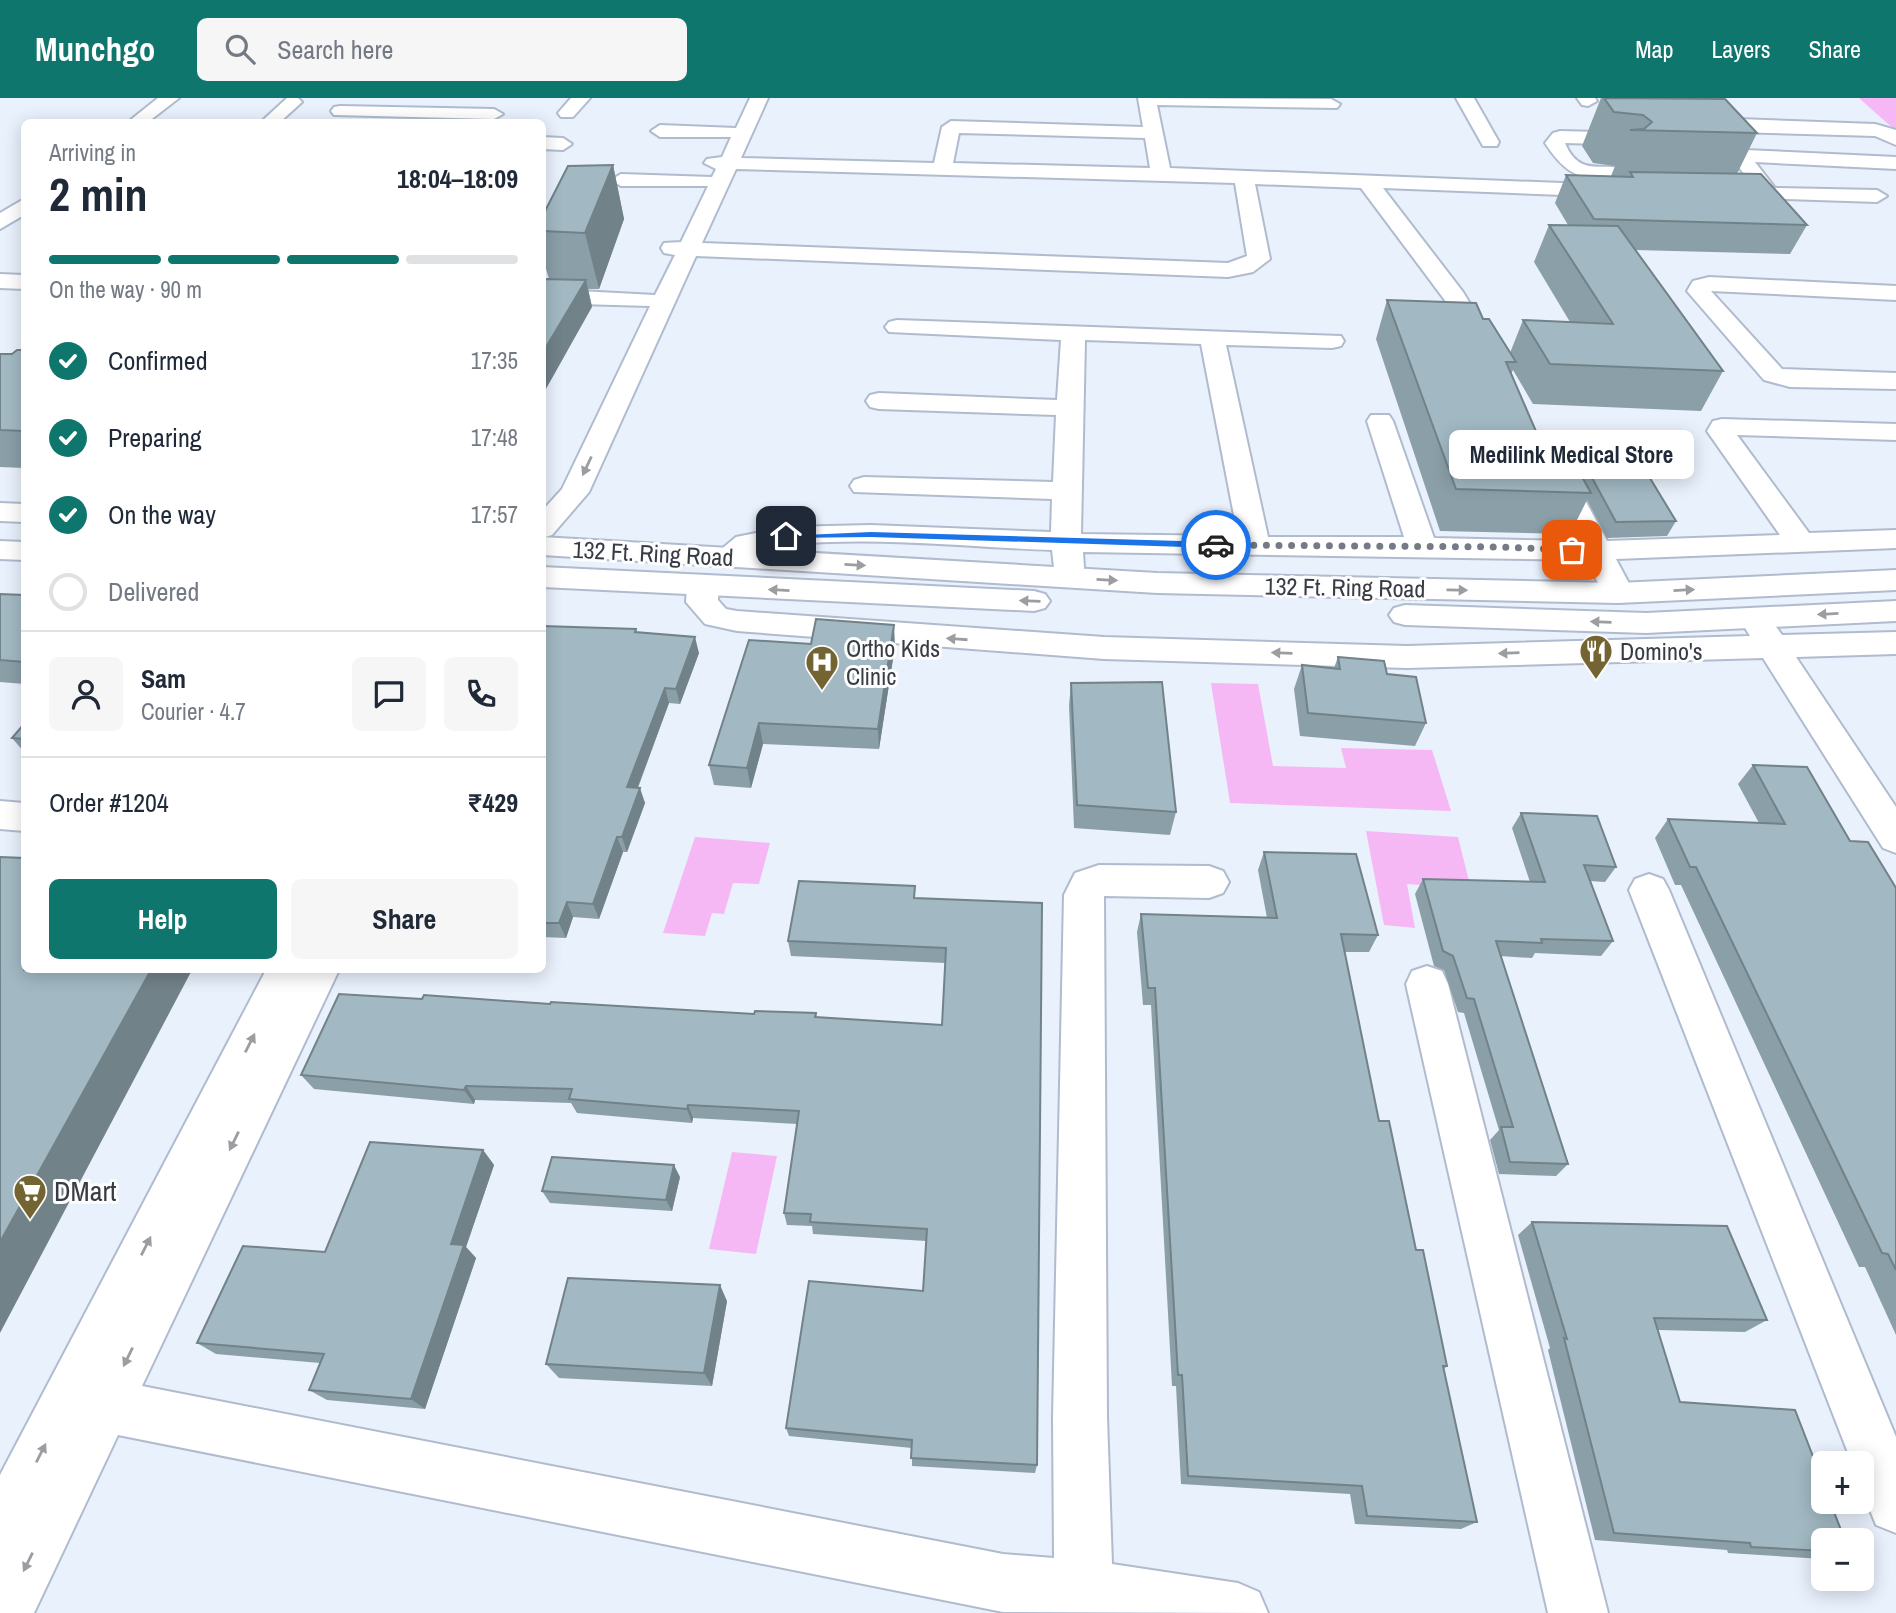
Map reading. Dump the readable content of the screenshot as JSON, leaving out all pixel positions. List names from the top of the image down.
{
  "streets": {
    "street": ["132 Ft. Ring Road"]
  },
  "places": {
    "other": ["Medilink Medical Store"],
    "restaurant": ["Domino's"],
    "hospital": ["Ortho Kids Clinic"],
    "supermarket": ["DMart"]
  },
  "page": {
    "header": "Munchgo",
    "search": "Search here",
    "nav": ["Map", "Layers", "Share"],
    "heading": ["2 min", "Arriving in", "18:04–18:09"],
    "panel": [
      "Sam",
      "Courier · 4.7",
      "Order #1204",
      "₹429"
    ],
    "bar": "On the way · 90 m",
    "list": [
      ["Confirmed", "17:35"],
      ["Preparing", "17:48"],
      ["On the way", "17:57"],
      "Delivered"
    ],
    "bubble": "Medilink Medical Store",
    "buttons": ["Help", "Share"],
    "map_buttons": ["+", "−"]
  }
}
